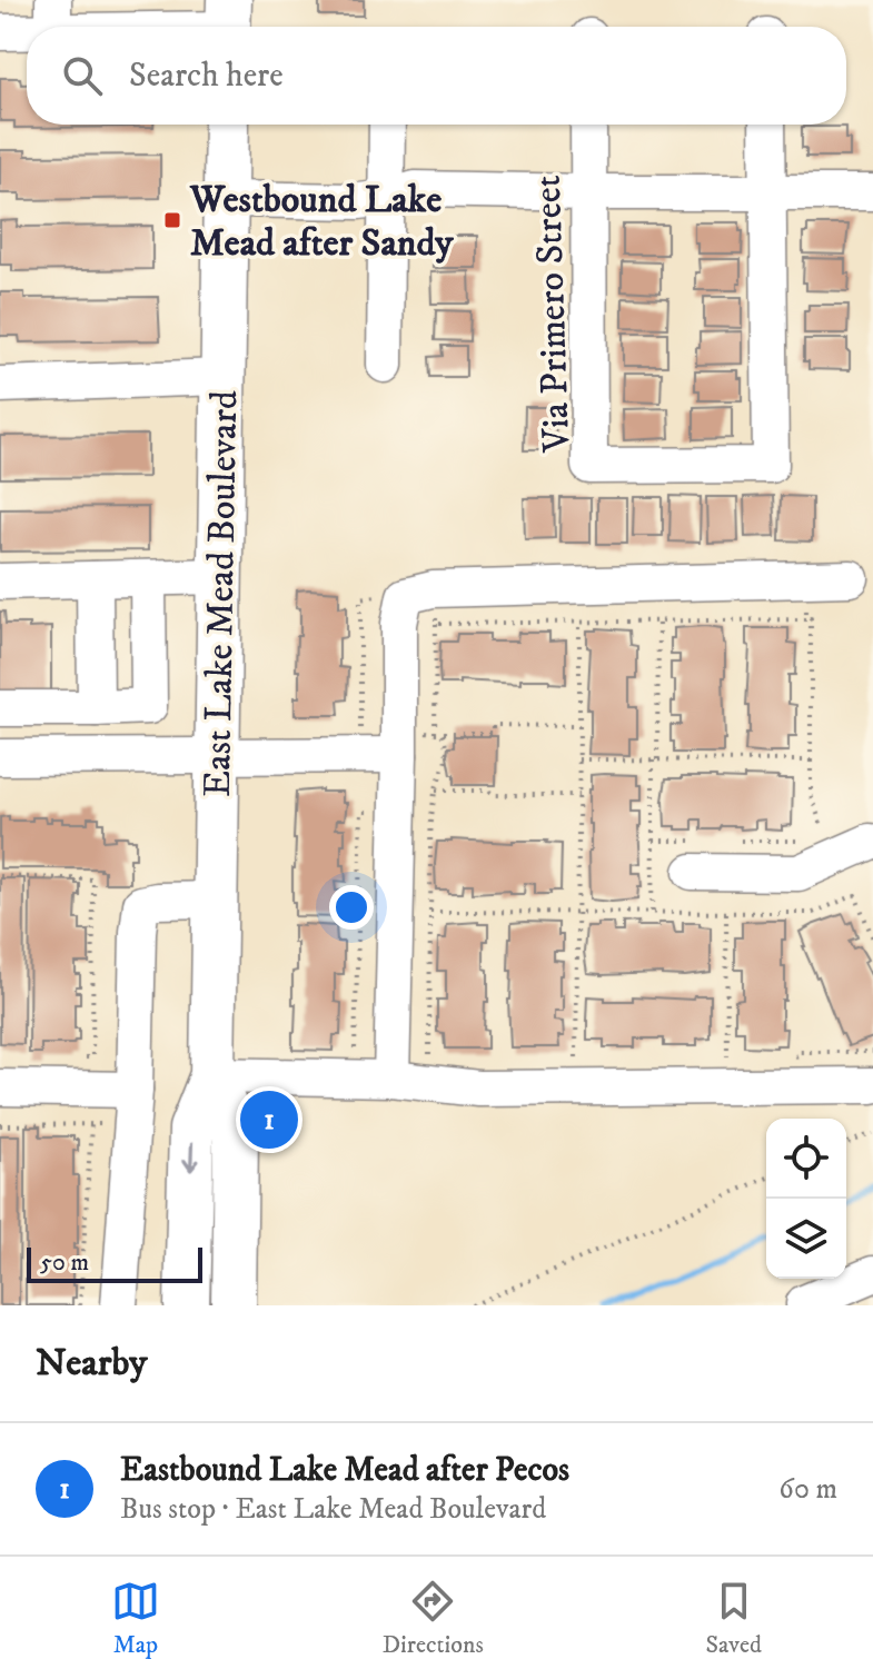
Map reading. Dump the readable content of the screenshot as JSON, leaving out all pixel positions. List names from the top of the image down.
{
  "streets": {
    "main road": ["East Lake Mead Boulevard"],
    "street": ["Via Primero Street"]
  },
  "places": {
    "transit": ["Westbound Lake Mead after Sandy"]
  },
  "scale_bar": "50 m",
  "page": {
    "search": "Search here",
    "pins": "1",
    "scale": "50 m",
    "heading": "Nearby",
    "list": [
      {
        "mark": "1",
        "name": "Eastbound Lake Mead after Pecos",
        "note": "Bus stop · East Lake Mead Boulevard",
        "value": "60 m"
      }
    ],
    "nav": ["Map", "Directions", "Saved"]
  }
}
